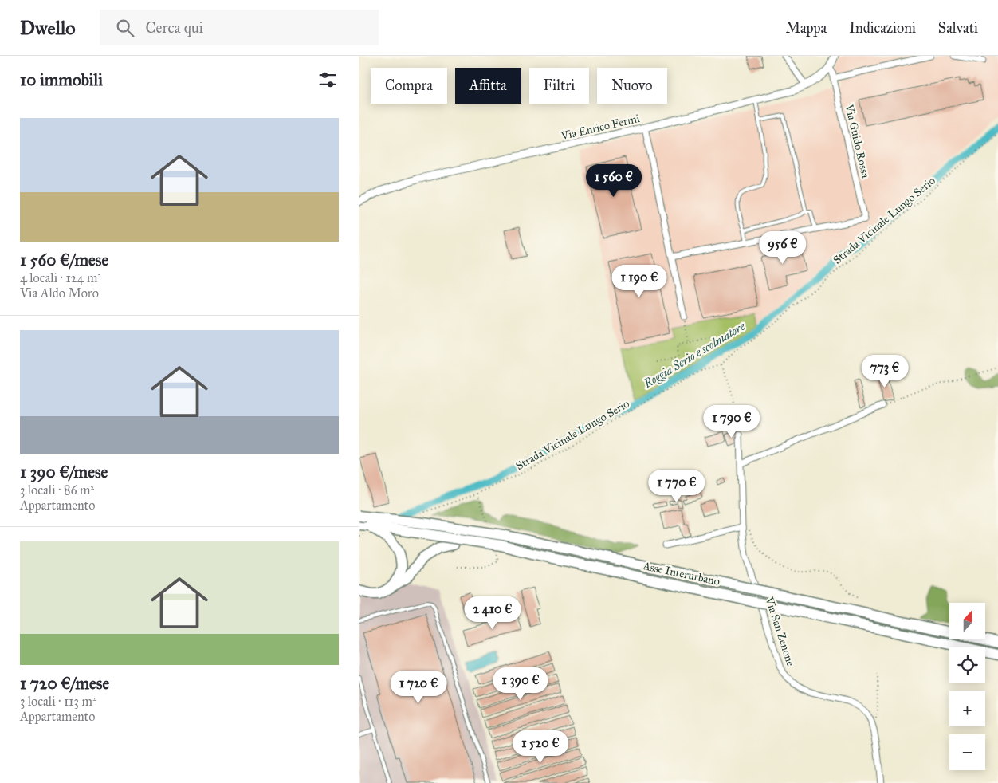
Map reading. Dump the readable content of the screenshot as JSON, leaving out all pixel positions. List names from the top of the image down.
{
  "streets": {
    "highway": ["Asse Interurbano"],
    "street": ["Via Enrico Fermi", "Via Guido Rossa", "Via San Zenone"],
    "path": ["Strada Vicinale Lungo Serio"]
  },
  "crossings": [
    ["Via Enrico Fermi", "Via Guido Rossa"]
  ],
  "water": ["Roggia Serio e scolmatore"],
  "north": "top",
  "page": {
    "header": "Dwello",
    "search": "Cerca qui",
    "nav": ["Mappa", "Indicazioni", "Salvati"],
    "heading": "10 immobili",
    "chip": [
      "Compra",
      "Affitta",
      "Filtri",
      "Nuovo"
    ],
    "list": [
      {
        "name": "1 560 €/mese",
        "note": "4 locali · 124 m² · Via Aldo Moro"
      },
      {
        "name": "1 390 €/mese",
        "note": "3 locali · 86 m² · Appartamento"
      },
      {
        "name": "1 720 €/mese",
        "note": "3 locali · 113 m² · Appartamento"
      }
    ],
    "price": [
      "1 560 €",
      "956 €",
      "1 190 €",
      "773 €",
      "1 790 €",
      "1 770 €",
      "2 410 €",
      "1 390 €",
      "1 720 €",
      "1 520 €"
    ],
    "map_buttons": ["+", "−"]
  }
}
